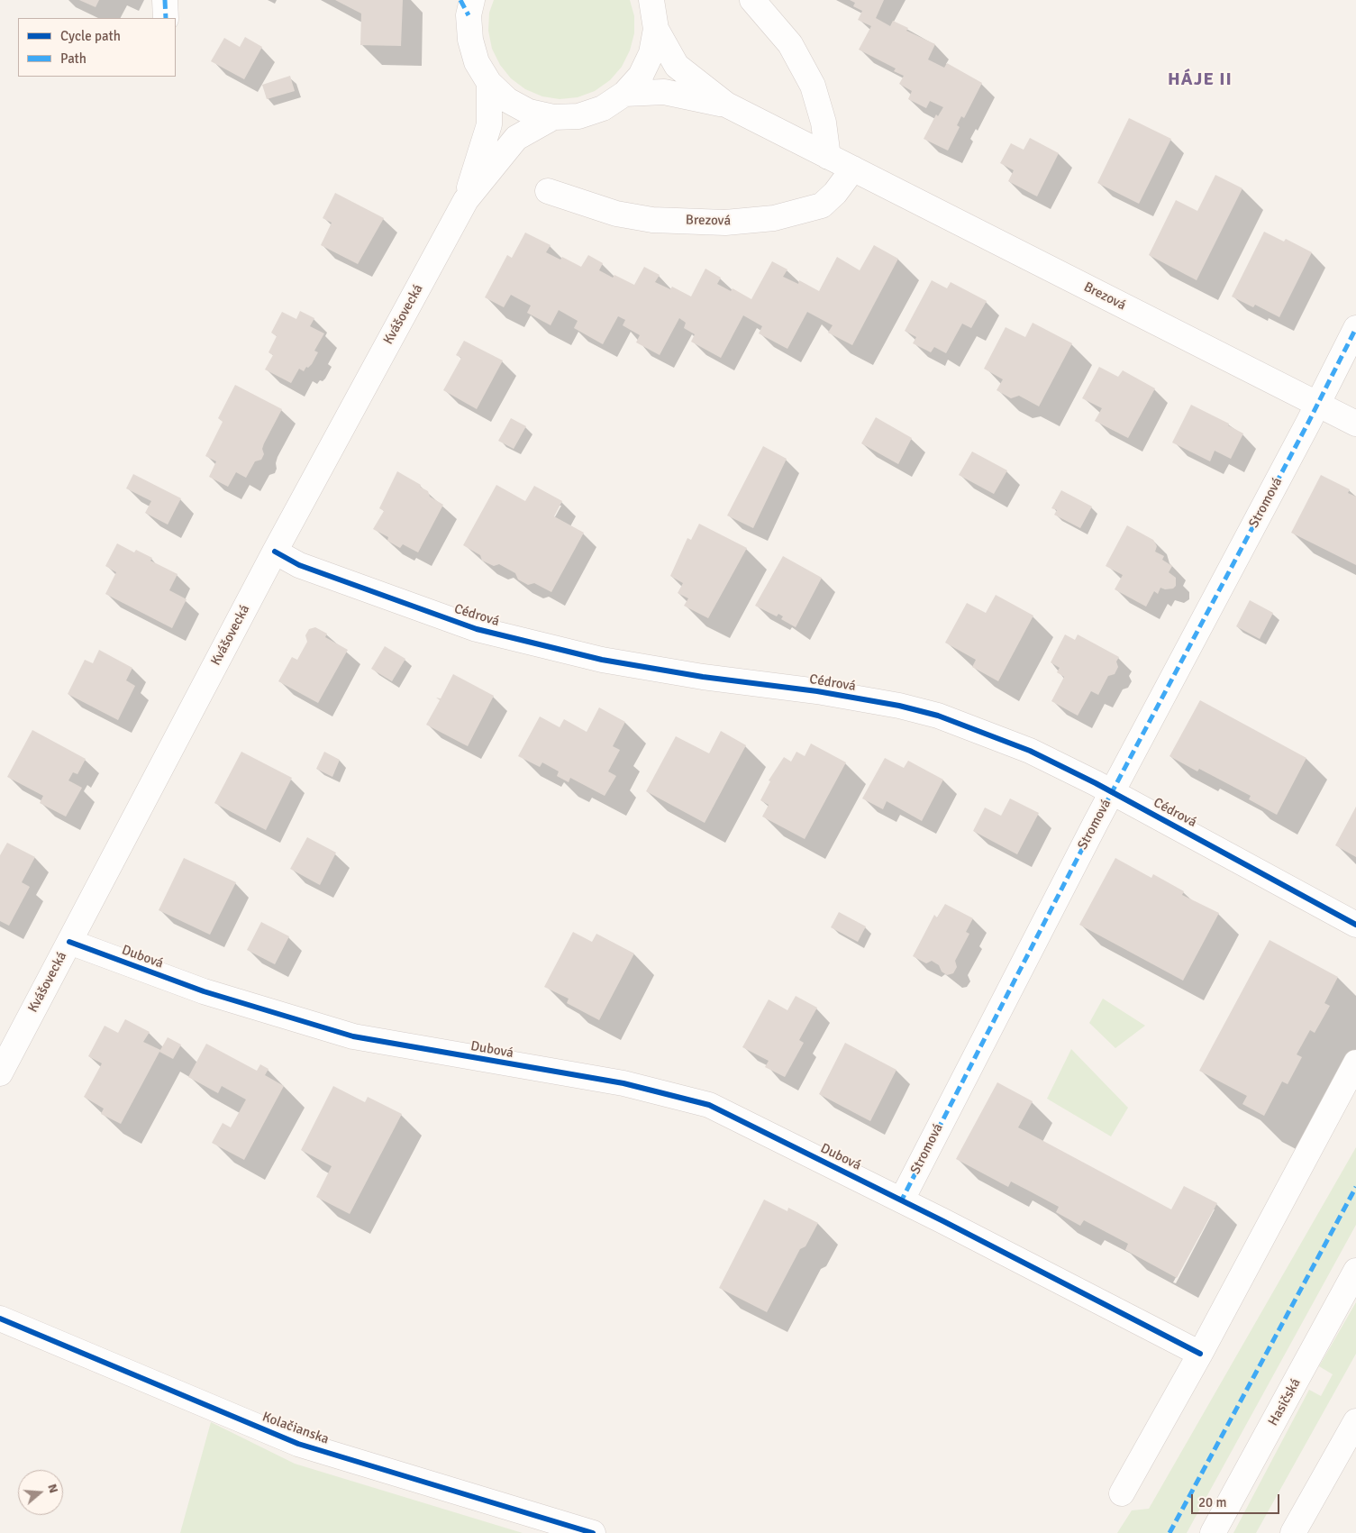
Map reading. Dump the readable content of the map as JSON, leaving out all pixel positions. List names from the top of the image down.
{
  "streets": {
    "street": [
      "Brezová",
      "Kvášovecká",
      "Stromová",
      "Cédrová",
      "Dubová",
      "Hasičská",
      "Kolačianska"
    ]
  },
  "crossings": [
    ["Brezová", "Stromová"],
    ["Kvášovecká", "Cédrová"],
    ["Kvášovecká", "Dubová"],
    ["Stromová", "Cédrová"],
    ["Stromová", "Dubová"]
  ],
  "districts": ["HÁJE II"],
  "legend": ["Cycle path", "Path"],
  "scale_bar": "20 m",
  "north": "right"
}
